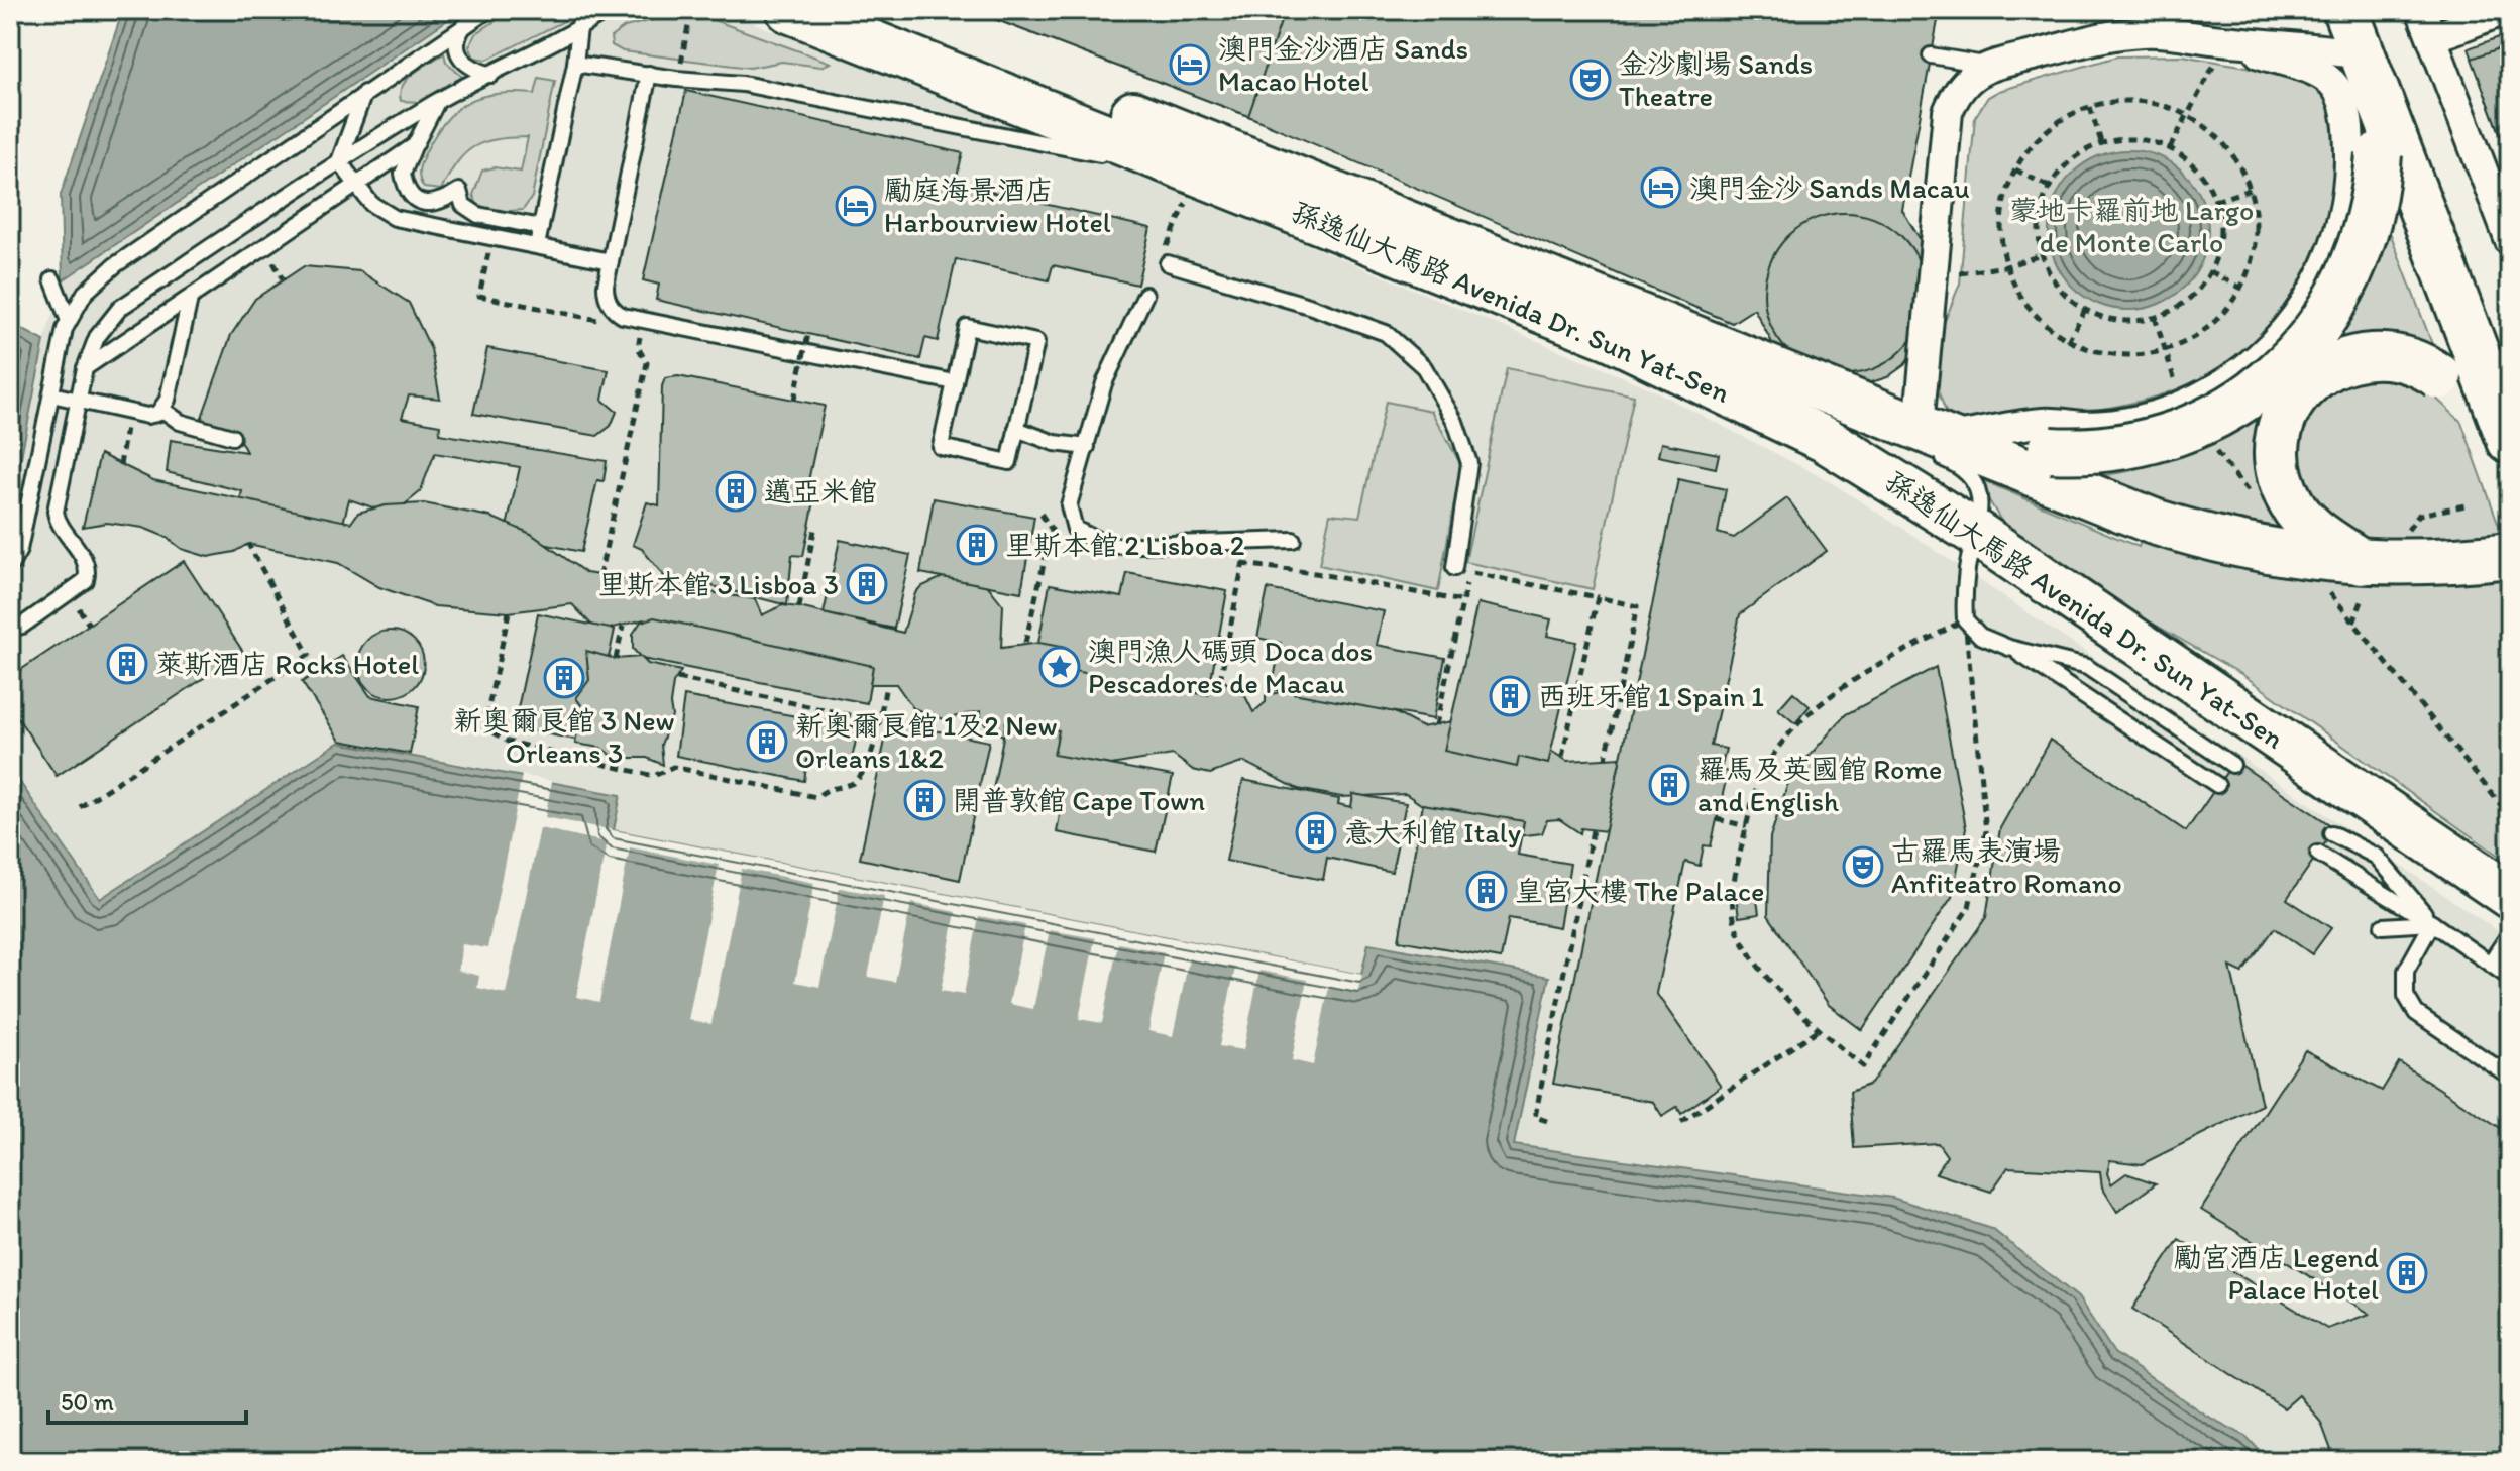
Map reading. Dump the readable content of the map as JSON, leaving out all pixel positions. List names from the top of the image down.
{
  "streets": {
    "main road": ["孫逸仙大馬路 Avenida Dr. Sun Yat-Sen"]
  },
  "parks": ["蒙地卡羅前地 Largo de Monte Carlo"],
  "places": {
    "hotel": ["澳門金沙酒店 Sands Macao Hotel", "澳門金沙 Sands Macau", "勵庭海景酒店 Harbourview Hotel"],
    "theatre": ["金沙劇場 Sands Theatre", "古羅馬表演場 Anfiteatro Romano"],
    "building": [
      "邁亞米館",
      "里斯本館 2 Lisboa 2",
      "里斯本館 3 Lisboa 3",
      "萊斯酒店 Rocks Hotel",
      "新奧爾良館 3 New Orleans 3",
      "西班牙館 1 Spain 1",
      "新奧爾良館 1及2 New Orleans 1&2",
      "羅馬及英國館 Rome and English",
      "開普敦館 Cape Town",
      "意大利館 Italy",
      "皇宮大樓 The Palace",
      "勵宮酒店 Legend Palace Hotel"
    ],
    "place": ["澳門漁人碼頭 Doca dos Pescadores de Macau"]
  },
  "scale_bar": "50 m"
}
